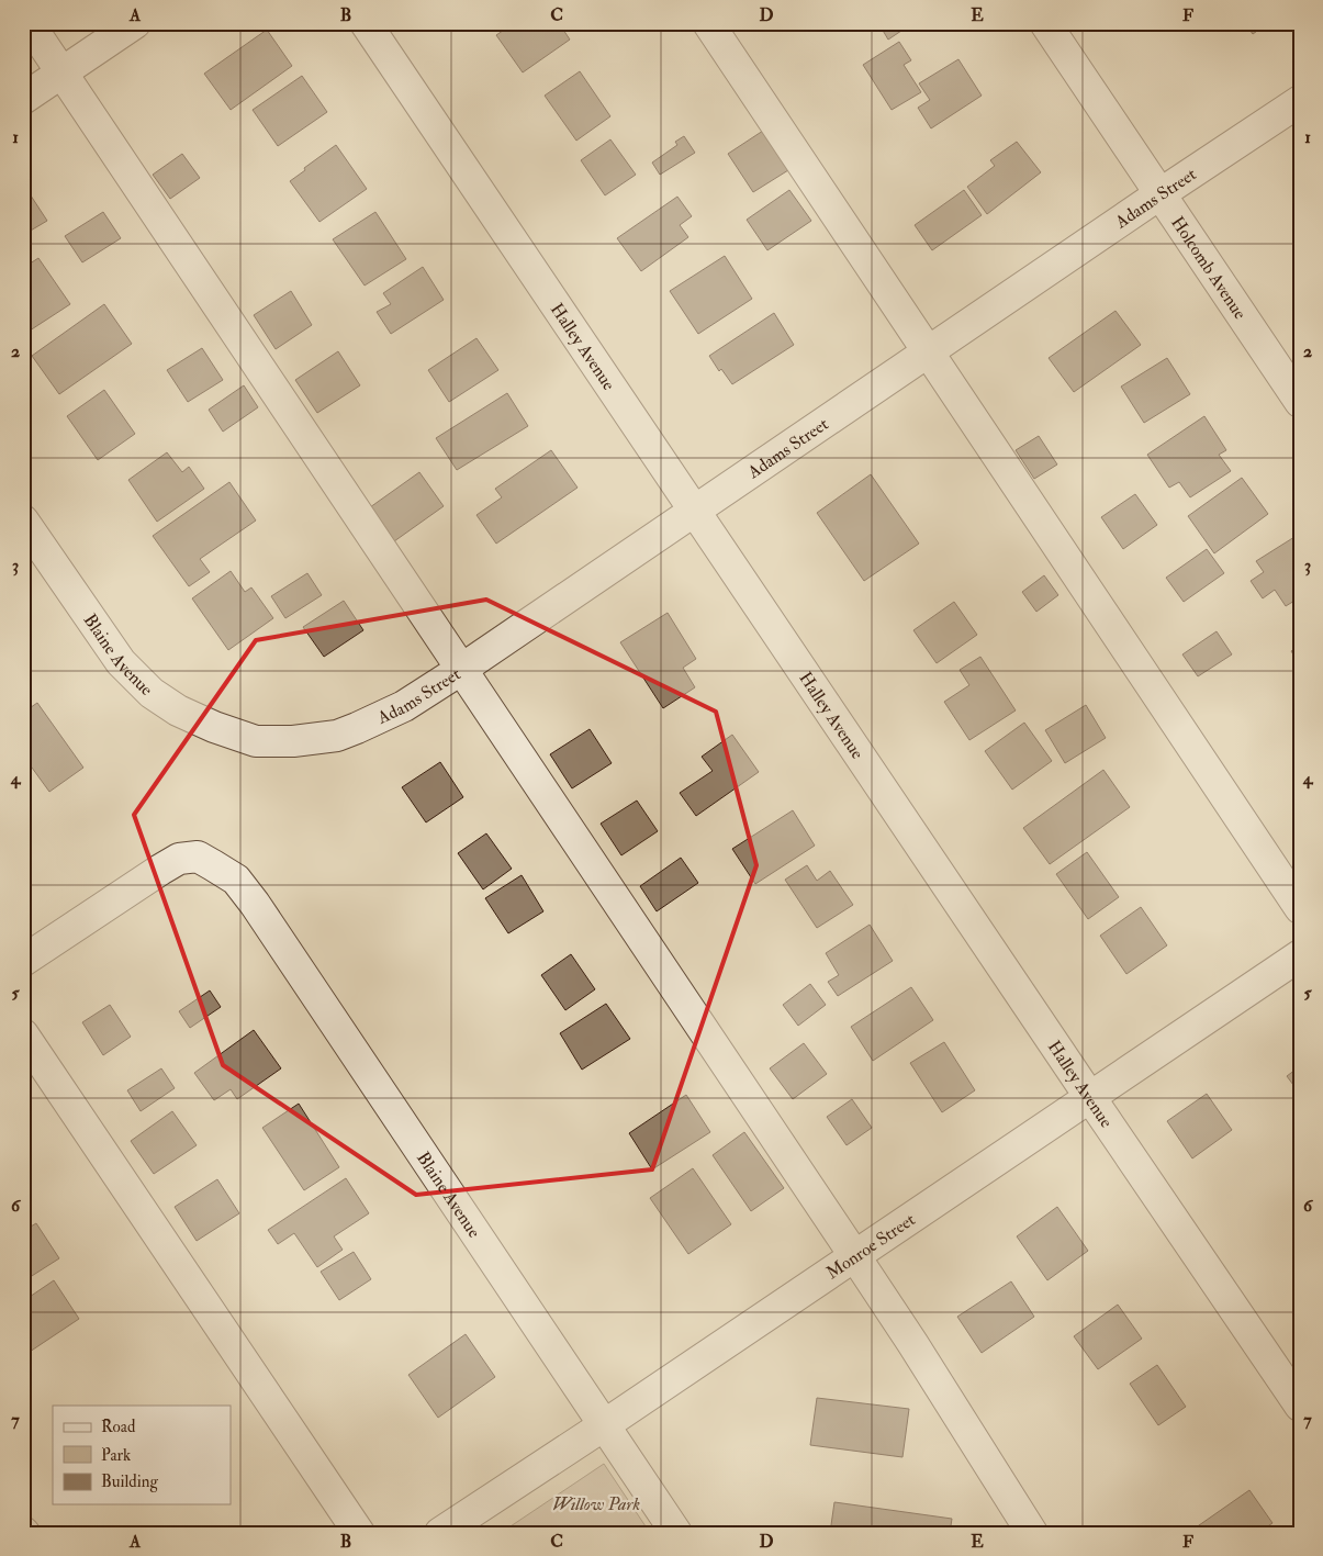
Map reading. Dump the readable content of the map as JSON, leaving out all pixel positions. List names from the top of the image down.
{
  "streets": {
    "street": [
      "Adams Street",
      "Holcomb Avenue",
      "Halley Avenue",
      "Blaine Avenue",
      "Monroe Street"
    ]
  },
  "crossings": [
    ["Adams Street", "Holcomb Avenue"],
    ["Adams Street", "Halley Avenue"],
    ["Adams Street", "Blaine Avenue"],
    ["Halley Avenue", "Monroe Street"],
    ["Blaine Avenue", "Monroe Street"]
  ],
  "parks": ["Willow Park"],
  "legend": ["Road", "Park", "Building"],
  "grid": {
    "columns": [
      "A",
      "B",
      "C",
      "D",
      "E",
      "F"
    ],
    "rows": [
      "1",
      "2",
      "3",
      "4",
      "5",
      "6",
      "7"
    ]
  }
}
